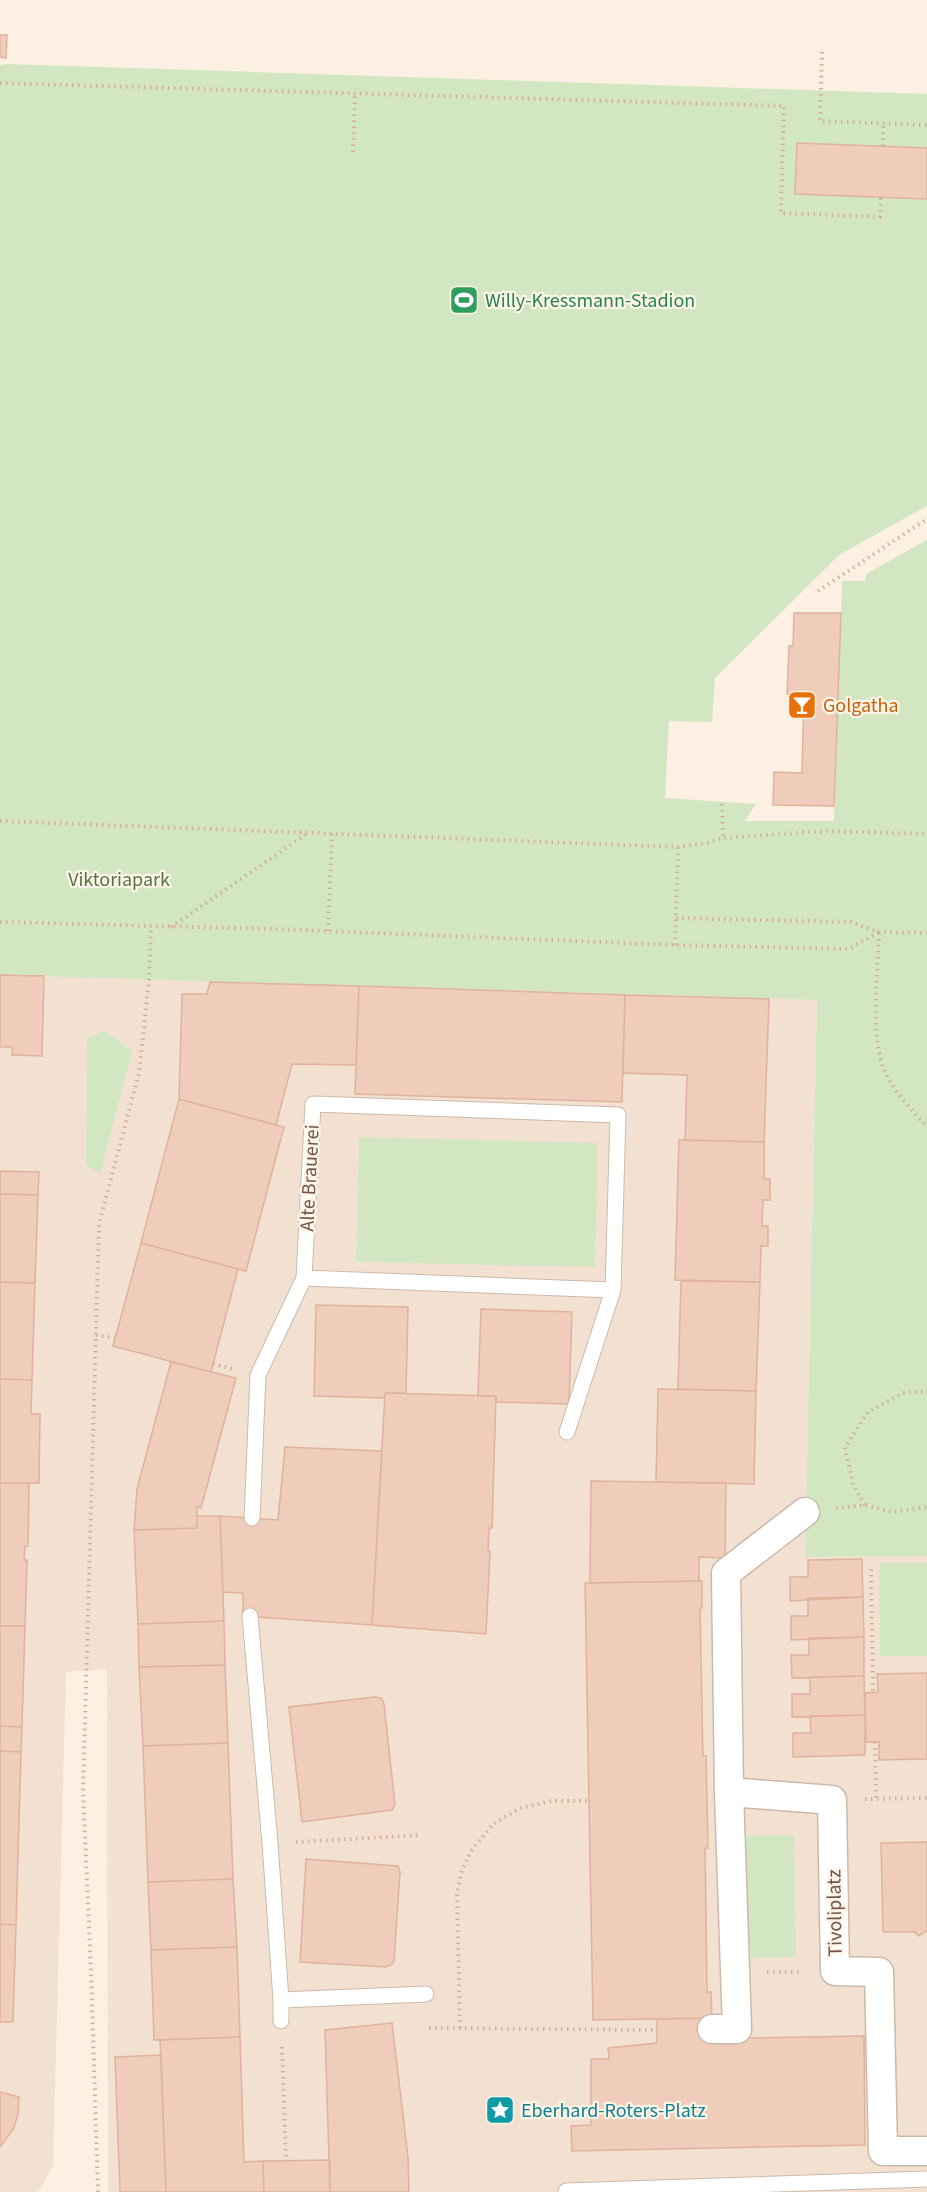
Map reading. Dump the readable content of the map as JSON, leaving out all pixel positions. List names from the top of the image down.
{
  "streets": {
    "street": ["Tivoliplatz"],
    "lane": ["Alte Brauerei"]
  },
  "parks": ["Viktoriapark"],
  "places": {
    "sports": ["Willy-Kressmann-Stadion"],
    "bar": ["Golgatha"],
    "place": ["Eberhard-Roters-Platz"]
  }
}
